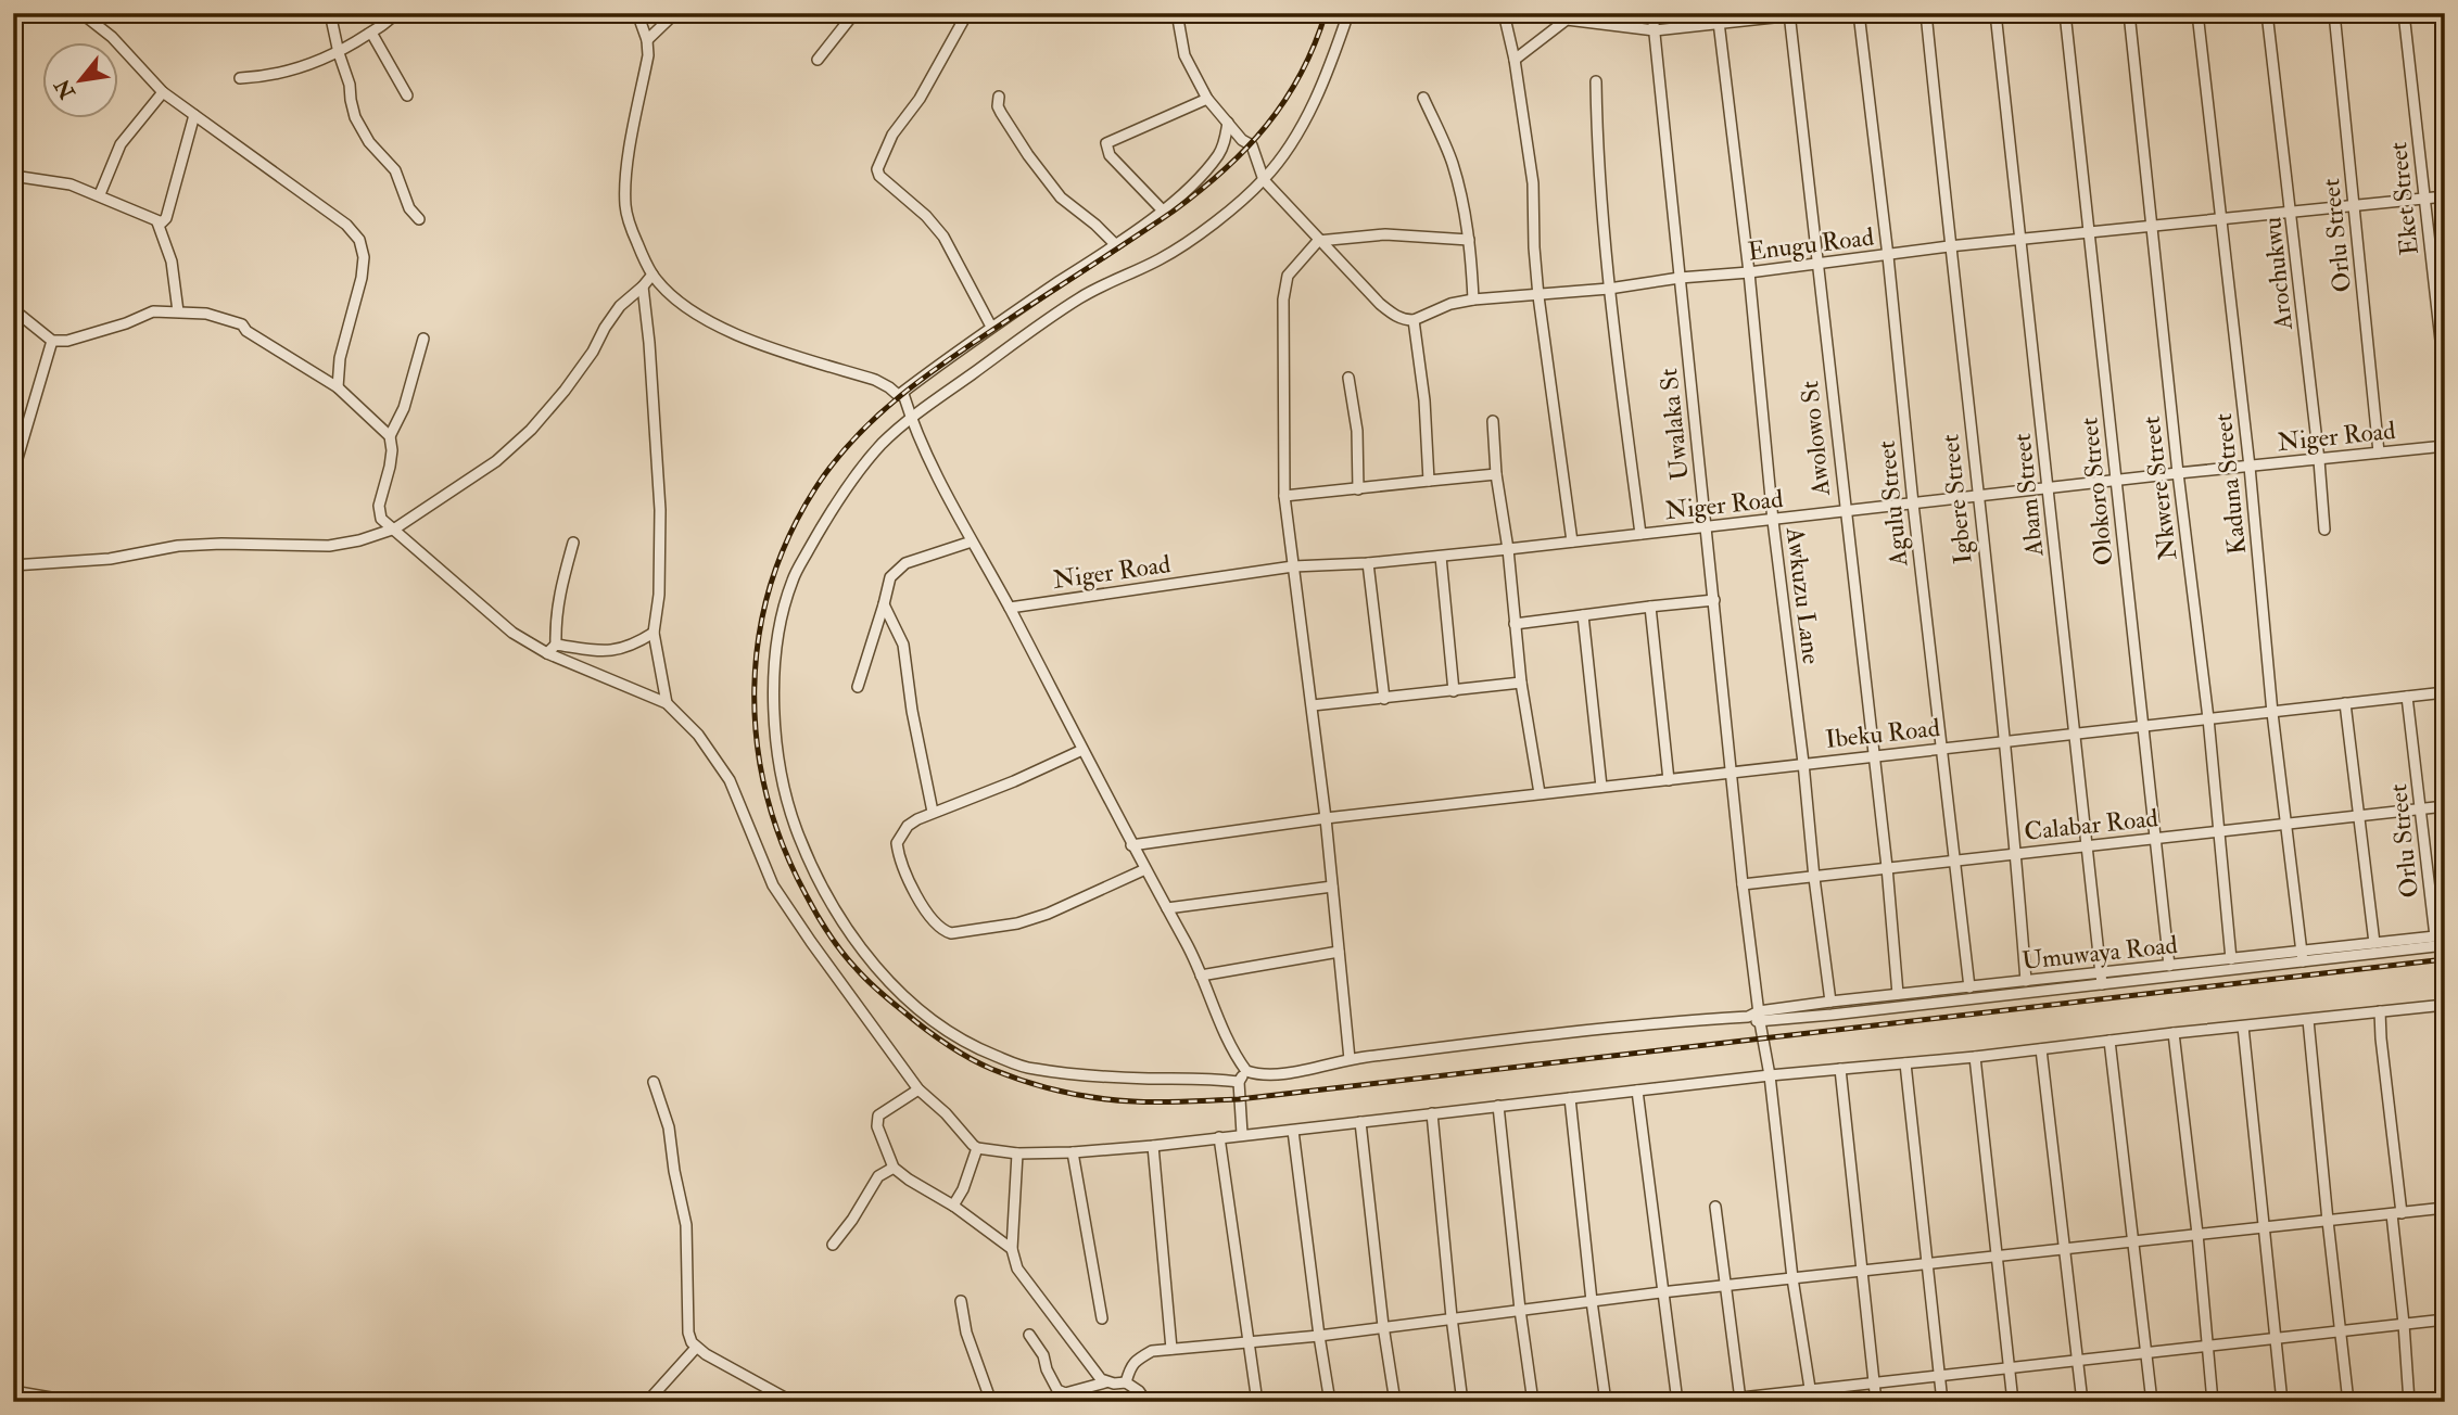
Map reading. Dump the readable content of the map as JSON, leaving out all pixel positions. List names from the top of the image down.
{
  "streets": {
    "street": [
      "Eket Street",
      "Orlu Street",
      "Enugu Road",
      "Arochukwu",
      "Uwalaka St",
      "Niger Road",
      "Awolowo St",
      "Kaduna Street",
      "Nkwere Street",
      "Olokoro Street",
      "Abam Street",
      "Igbere Street",
      "Agulu Street",
      "Awkuzu Lane",
      "Ibeku Road",
      "Calabar Road",
      "Umuwaya Road"
    ]
  },
  "crossings": [
    ["Eket Street", "Enugu Road"],
    ["Orlu Street", "Enugu Road"],
    ["Orlu Street", "Niger Road"],
    ["Orlu Street", "Ibeku Road"],
    ["Orlu Street", "Calabar Road"],
    ["Orlu Street", "Umuwaya Road"],
    ["Enugu Road", "Arochukwu"],
    ["Enugu Road", "Uwalaka St"],
    ["Enugu Road", "Awolowo St"],
    ["Enugu Road", "Kaduna Street"],
    ["Enugu Road", "Nkwere Street"],
    ["Enugu Road", "Olokoro Street"],
    ["Enugu Road", "Abam Street"],
    ["Enugu Road", "Igbere Street"],
    ["Enugu Road", "Agulu Street"],
    ["Enugu Road", "Awkuzu Lane"],
    ["Arochukwu", "Niger Road"],
    ["Uwalaka St", "Niger Road"],
    ["Uwalaka St", "Ibeku Road"],
    ["Uwalaka St", "Calabar Road"],
    ["Uwalaka St", "Umuwaya Road"],
    ["Niger Road", "Awolowo St"],
    ["Niger Road", "Kaduna Street"],
    ["Niger Road", "Nkwere Street"],
    ["Niger Road", "Olokoro Street"],
    ["Niger Road", "Abam Street"],
    ["Niger Road", "Igbere Street"],
    ["Niger Road", "Agulu Street"],
    ["Niger Road", "Awkuzu Lane"],
    ["Awolowo St", "Ibeku Road"],
    ["Awolowo St", "Calabar Road"],
    ["Awolowo St", "Umuwaya Road"],
    ["Kaduna Street", "Ibeku Road"],
    ["Kaduna Street", "Calabar Road"],
    ["Kaduna Street", "Umuwaya Road"],
    ["Nkwere Street", "Ibeku Road"],
    ["Nkwere Street", "Calabar Road"],
    ["Nkwere Street", "Umuwaya Road"],
    ["Olokoro Street", "Ibeku Road"],
    ["Olokoro Street", "Calabar Road"],
    ["Olokoro Street", "Umuwaya Road"],
    ["Abam Street", "Ibeku Road"],
    ["Abam Street", "Calabar Road"],
    ["Abam Street", "Umuwaya Road"],
    ["Igbere Street", "Ibeku Road"],
    ["Igbere Street", "Calabar Road"],
    ["Igbere Street", "Umuwaya Road"],
    ["Agulu Street", "Ibeku Road"],
    ["Agulu Street", "Calabar Road"],
    ["Agulu Street", "Umuwaya Road"],
    ["Awkuzu Lane", "Ibeku Road"],
    ["Awkuzu Lane", "Calabar Road"],
    ["Awkuzu Lane", "Umuwaya Road"]
  ],
  "north": "bottom left"
}
